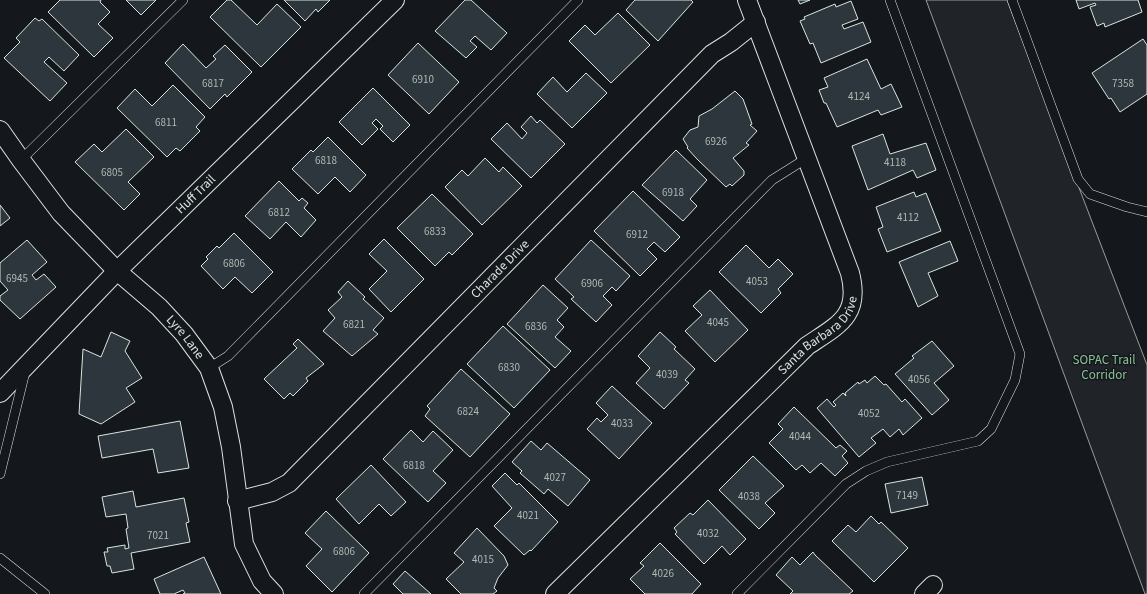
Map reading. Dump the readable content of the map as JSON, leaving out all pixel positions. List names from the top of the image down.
{
  "streets": {
    "street": [
      "Huff Trail",
      "Charade Drive",
      "Santa Barbara Drive",
      "Lyre Lane"
    ]
  },
  "crossings": [
    ["Huff Trail", "Lyre Lane"],
    ["Charade Drive", "Santa Barbara Drive"],
    ["Charade Drive", "Lyre Lane"]
  ],
  "parks": ["SOPAC Trail Corridor"],
  "house_numbers": [
    "6910",
    "6817",
    "7358",
    "4124",
    "6811",
    "6926",
    "6818",
    "4118",
    "6805",
    "6918",
    "6812",
    "4112",
    "6833",
    "6912",
    "6806",
    "6945",
    "4053",
    "6906",
    "4045",
    "6821",
    "6836",
    "6830",
    "4039",
    "4056",
    "6824",
    "4052",
    "4033",
    "4044",
    "6818",
    "4027",
    "7149",
    "4038",
    "4021",
    "4032",
    "7021",
    "6806",
    "4015",
    "4026"
  ]
}
